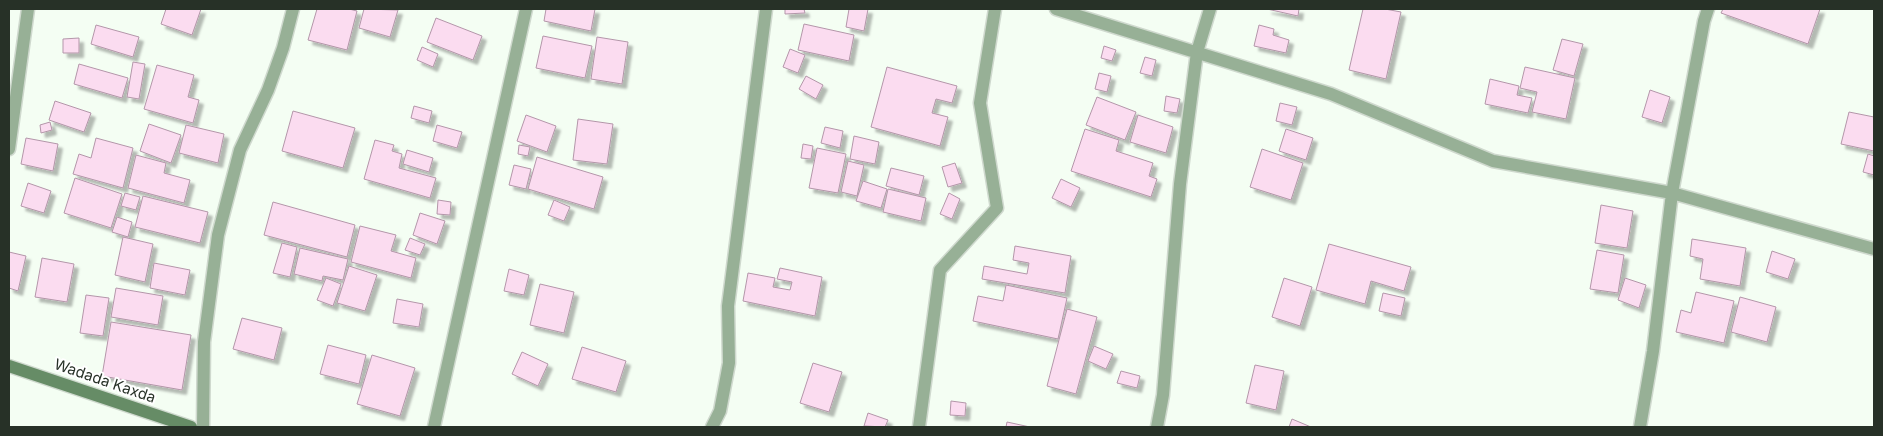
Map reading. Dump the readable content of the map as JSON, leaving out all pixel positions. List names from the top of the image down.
{
  "streets": {
    "street": ["Wadada Kaxda"]
  }
}
